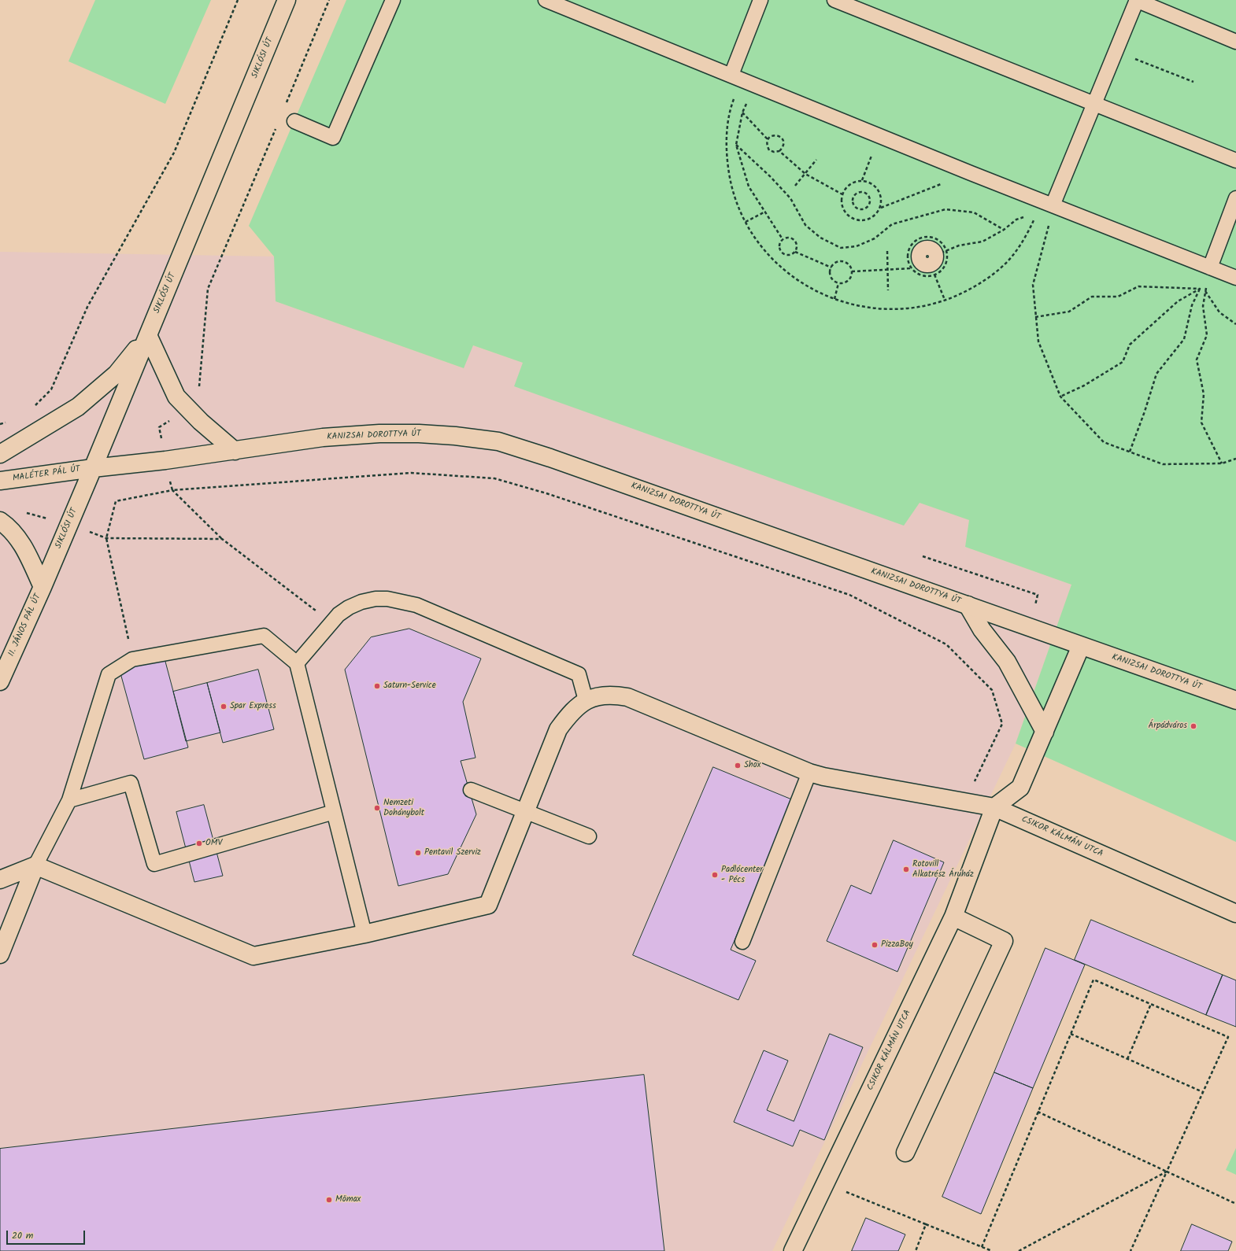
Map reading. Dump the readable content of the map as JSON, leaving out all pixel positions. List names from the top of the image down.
{
  "streets": {
    "street": [
      "SIKLÓSI ÚT",
      "KANIZSAI DOROTTYA ÚT",
      "MALÉTER PÁL ÚT",
      "II. JÁNOS PÁL ÚT",
      "CSIKOR KÁLMÁN UTCA"
    ]
  },
  "crossings": [
    ["SIKLÓSI ÚT", "KANIZSAI DOROTTYA ÚT"],
    ["SIKLÓSI ÚT", "MALÉTER PÁL ÚT"],
    ["SIKLÓSI ÚT", "II. JÁNOS PÁL ÚT"],
    ["KANIZSAI DOROTTYA ÚT", "MALÉTER PÁL ÚT"]
  ],
  "places": [
    "Saturn-Service",
    "Spar Express",
    "Árpádváros",
    "Shox",
    "Nemzeti Dohánybolt",
    "OMV",
    "Pentavil Szerviz",
    "Rotovill Alkatrész Áruház",
    "Padlócenter - Pécs",
    "PizzaBoy",
    "Mömax"
  ],
  "scale_bar": "20 m"
}
